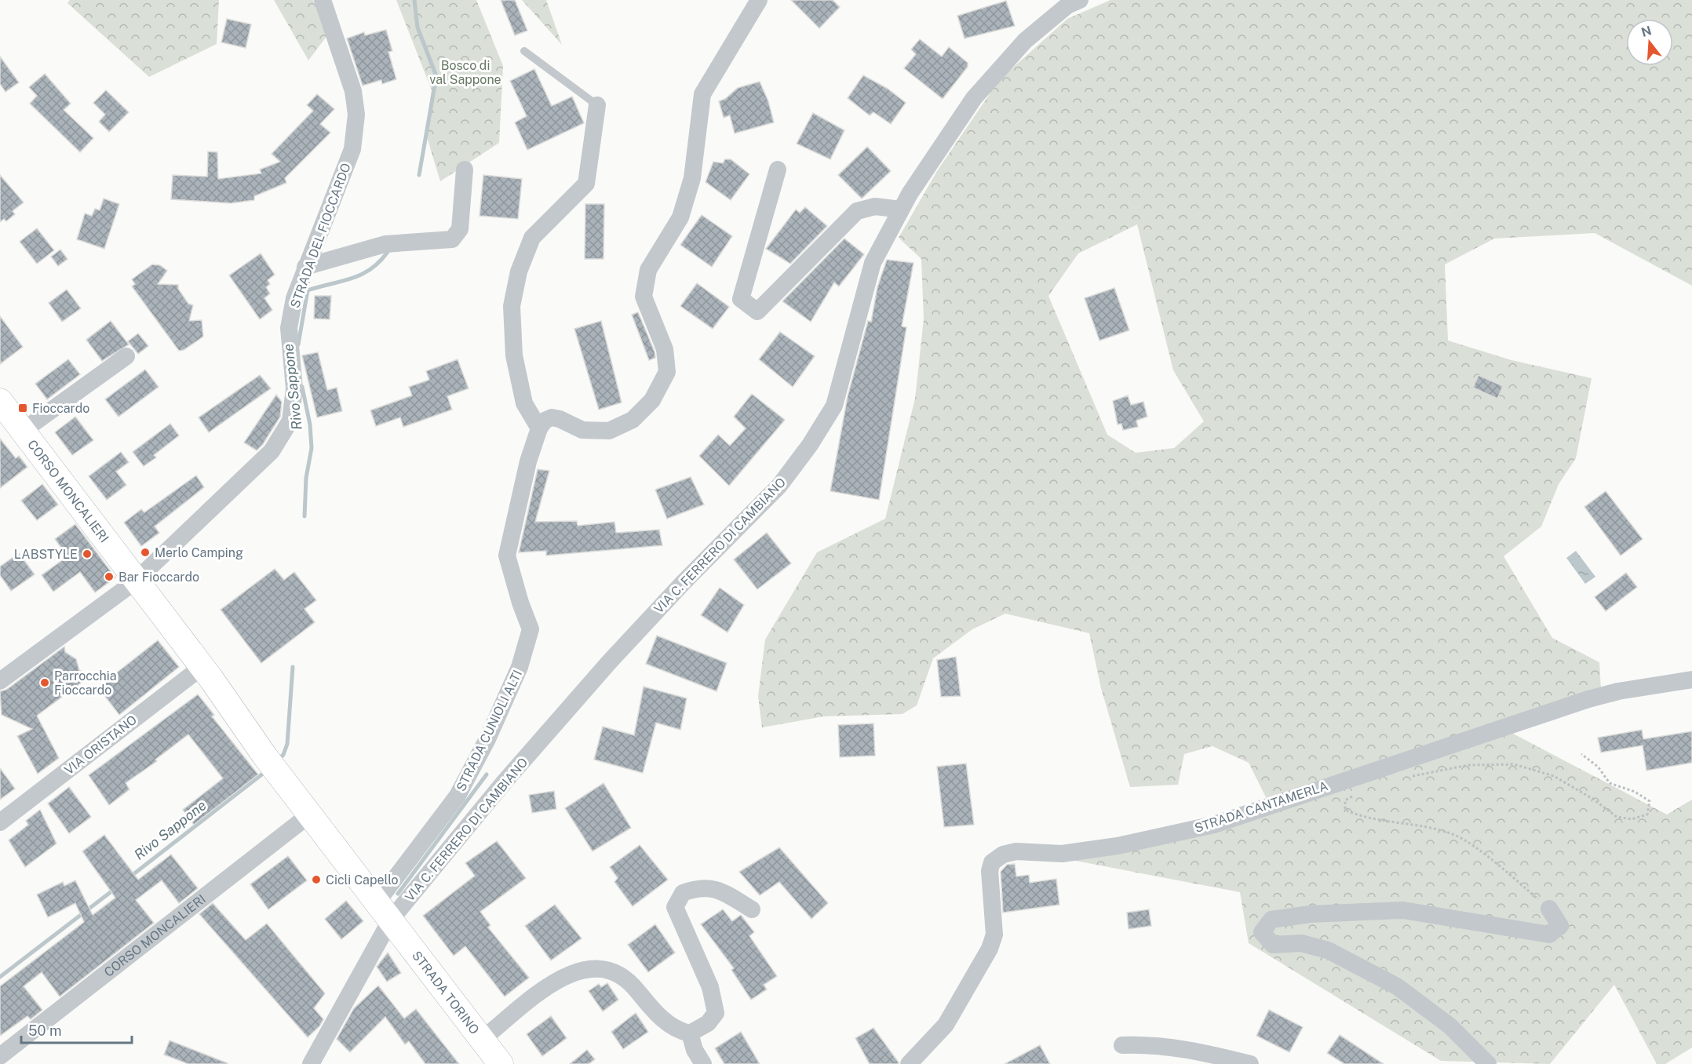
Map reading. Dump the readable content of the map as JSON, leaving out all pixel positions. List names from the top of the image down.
{
  "streets": {
    "main road": ["CORSO MONCALIERI", "STRADA TORINO"],
    "street": [
      "STRADA DEL FIOCCARDO",
      "VIA C. FERRERO DI CAMBIANO",
      "STRADA CUNIOLI ALTI",
      "VIA ORISTANO",
      "STRADA CANTAMERLA"
    ]
  },
  "crossings": [
    ["STRADA DEL FIOCCARDO", "CORSO MONCALIERI"],
    ["CORSO MONCALIERI", "VIA C. FERRERO DI CAMBIANO"],
    ["CORSO MONCALIERI", "STRADA CUNIOLI ALTI"],
    ["CORSO MONCALIERI", "VIA ORISTANO"],
    ["CORSO MONCALIERI", "STRADA TORINO"],
    ["VIA C. FERRERO DI CAMBIANO", "STRADA CUNIOLI ALTI"],
    ["VIA C. FERRERO DI CAMBIANO", "STRADA TORINO"],
    ["STRADA CUNIOLI ALTI", "STRADA TORINO"]
  ],
  "water": ["Rivo Sappone"],
  "parks": ["Bosco di val Sappone"],
  "places": {
    "transit": ["Fioccardo"],
    "other": [
      "Merlo Camping",
      "LABSTYLE",
      "Bar Fioccardo",
      "Parrocchia Fioccardo",
      "Cicli Capello"
    ]
  },
  "scale_bar": "50 m",
  "north": "top"
}
